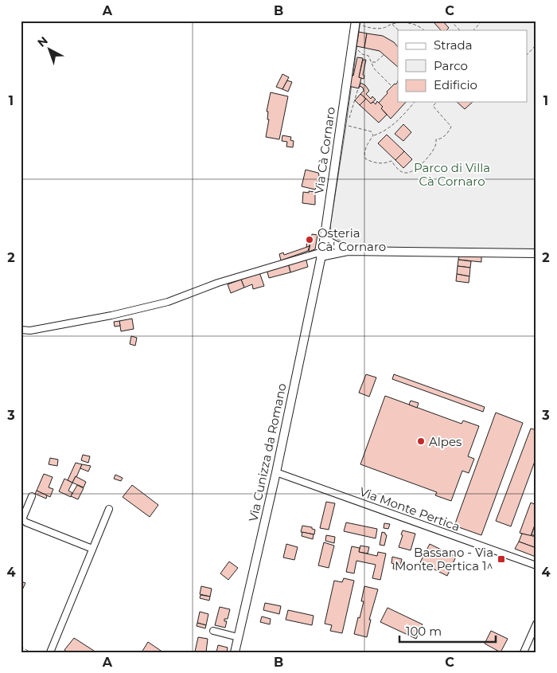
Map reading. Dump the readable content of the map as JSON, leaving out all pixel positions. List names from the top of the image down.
{
  "streets": {
    "main road": ["Via Cà Cornaro", "Via Cunizza da Romano"],
    "street": ["Via Monte Pertica"]
  },
  "crossings": [
    ["Via Cà Cornaro", "Via Cunizza da Romano"],
    ["Via Cunizza da Romano", "Via Monte Pertica"]
  ],
  "parks": ["Parco di Villa Cà Cornaro"],
  "places": {
    "other": ["Osteria Cà' Cornaro", "Alpes"],
    "transit": ["Bassano - Via Monte Pertica 1^"]
  },
  "legend": ["Strada", "Parco", "Edificio"],
  "scale_bar": "100 m",
  "north": "top left",
  "grid": {
    "columns": ["A", "B", "C"],
    "rows": [
      "1",
      "2",
      "3",
      "4"
    ]
  }
}
